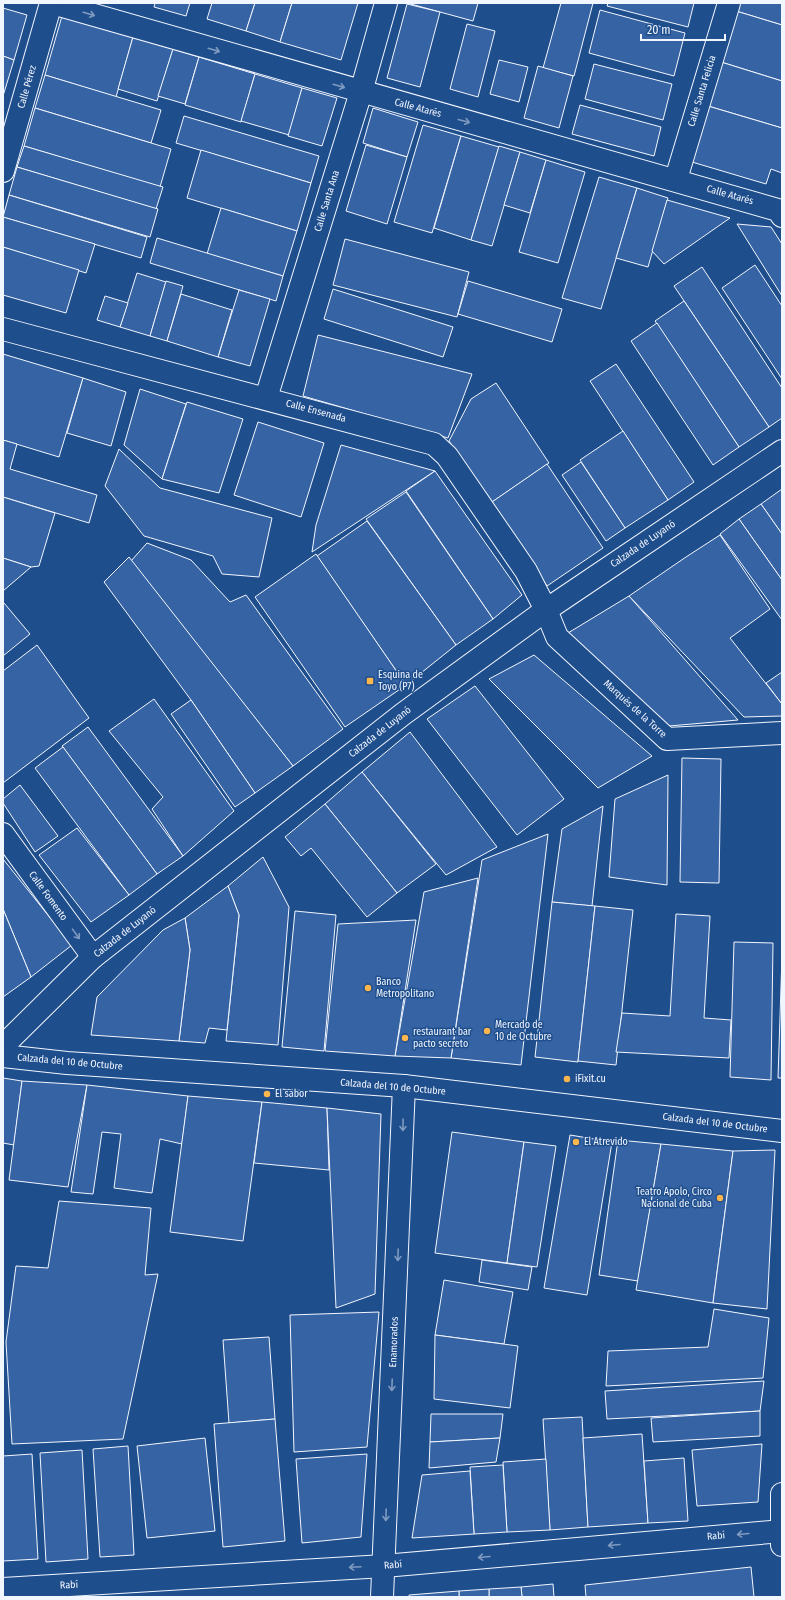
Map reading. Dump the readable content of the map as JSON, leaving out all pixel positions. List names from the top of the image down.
{
  "streets": {
    "street": [
      "Calle Pérez",
      "Calle Santa Felicia",
      "Calle Atarés",
      "Calle Santa Ana",
      "Calle Ensenada",
      "Calzada de Luyanó",
      "Marqués de la Torre",
      "Calle Fomento",
      "Calzada del 10 de Octubre",
      "Enamorados",
      "Rabí"
    ]
  },
  "crossings": [
    ["Calle Pérez", "Calle Atarés"],
    ["Calle Santa Felicia", "Calle Atarés"],
    ["Calle Atarés", "Calle Santa Ana"],
    ["Calle Santa Ana", "Calle Ensenada"],
    ["Calle Ensenada", "Calzada de Luyanó"],
    ["Calle Ensenada", "Marqués de la Torre"],
    ["Calzada de Luyanó", "Marqués de la Torre"],
    ["Calzada de Luyanó", "Calle Fomento"],
    ["Calzada del 10 de Octubre", "Enamorados"],
    ["Enamorados", "Rabí"]
  ],
  "one_way": [
    "Calle Atarés",
    "Calle Fomento",
    "Enamorados",
    "Rabí"
  ],
  "places": {
    "transit": ["Esquina de Toyo (P7)"],
    "other": [
      "Banco Metropolitano",
      "Mercado de 10 de Octubre",
      "restaurant bar pacto secreto",
      "iFixit.cu",
      "El sabor",
      "El Atrevido",
      "Teatro Apolo, Circo Nacional de Cuba"
    ]
  },
  "scale_bar": "20 m"
}
